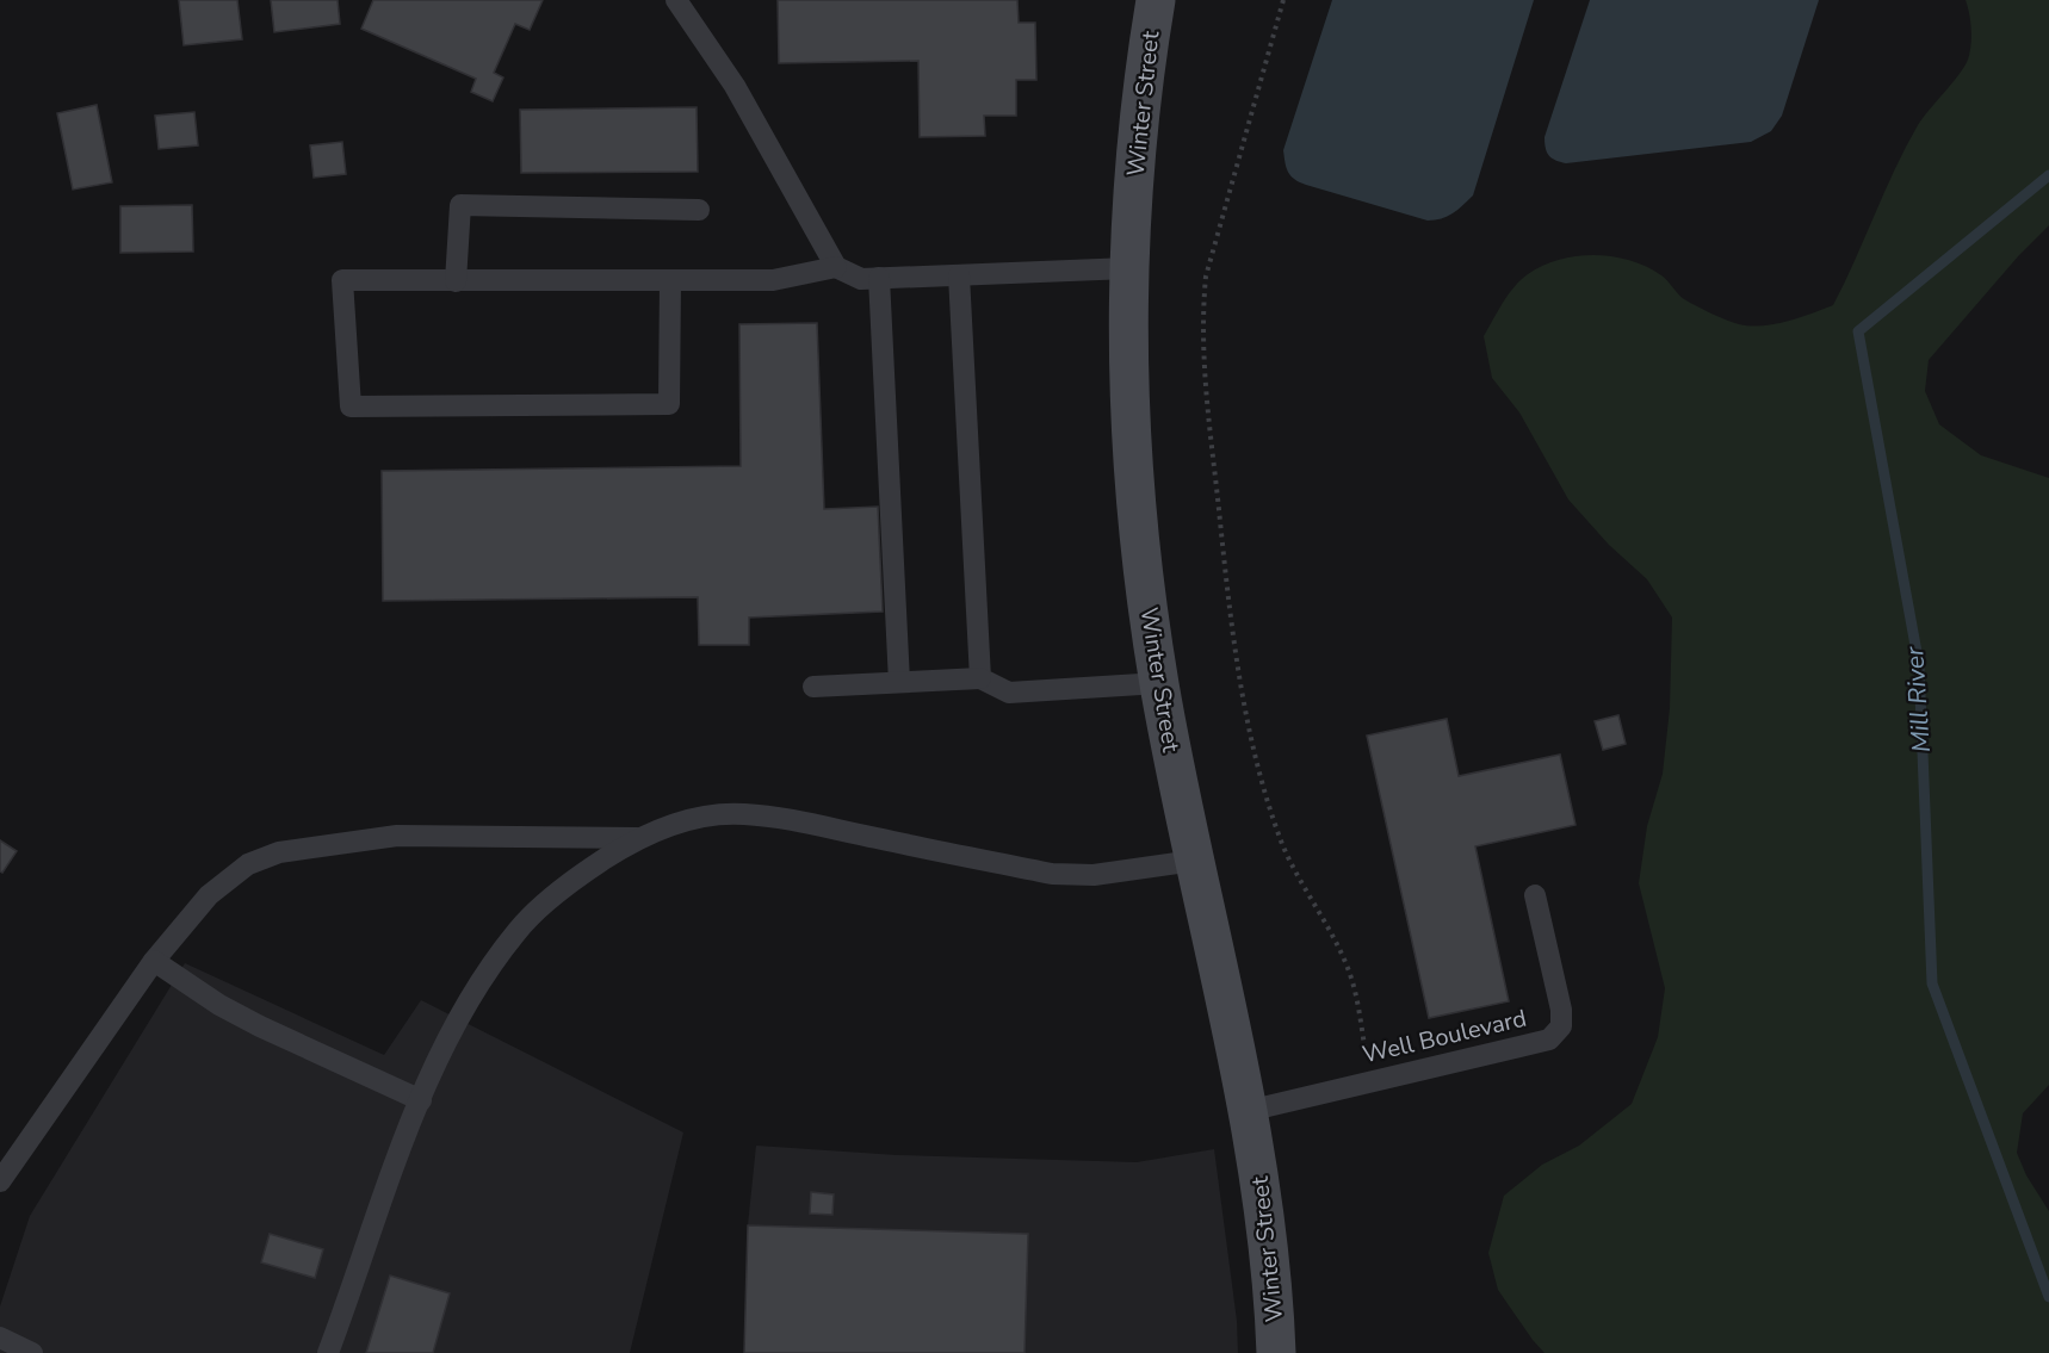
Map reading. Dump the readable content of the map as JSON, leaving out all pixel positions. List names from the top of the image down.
{
  "streets": {
    "main road": ["Winter Street"],
    "lane": ["Well Boulevard"]
  },
  "crossings": [
    ["Winter Street", "Well Boulevard"]
  ],
  "water": ["Mill River"]
}
